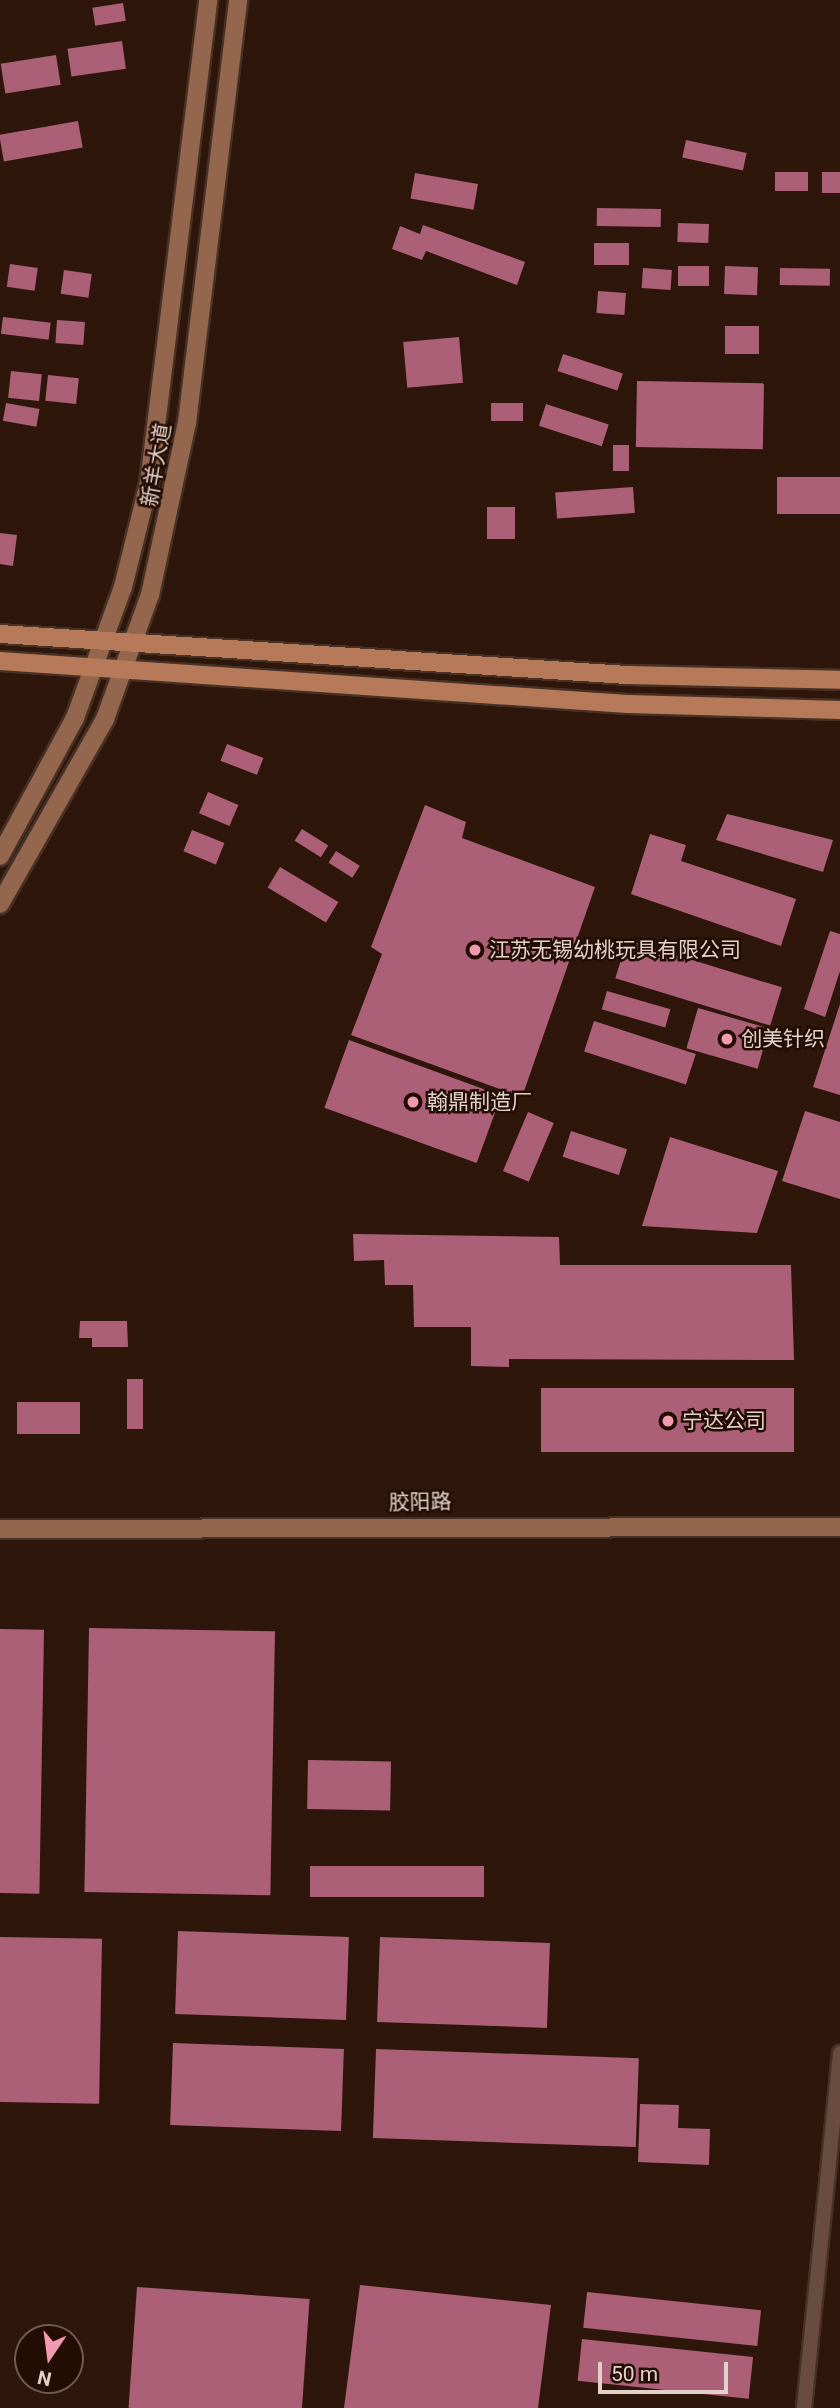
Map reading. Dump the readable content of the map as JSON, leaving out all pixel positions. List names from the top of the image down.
{
  "streets": {
    "main road": ["新羊大道", "胶阳路"]
  },
  "places": [
    "江苏无锡幼桃玩具有限公司",
    "创美针织",
    "翰鼎制造厂",
    "宁达公司"
  ],
  "scale_bar": "50 m",
  "north": "bottom"
}
